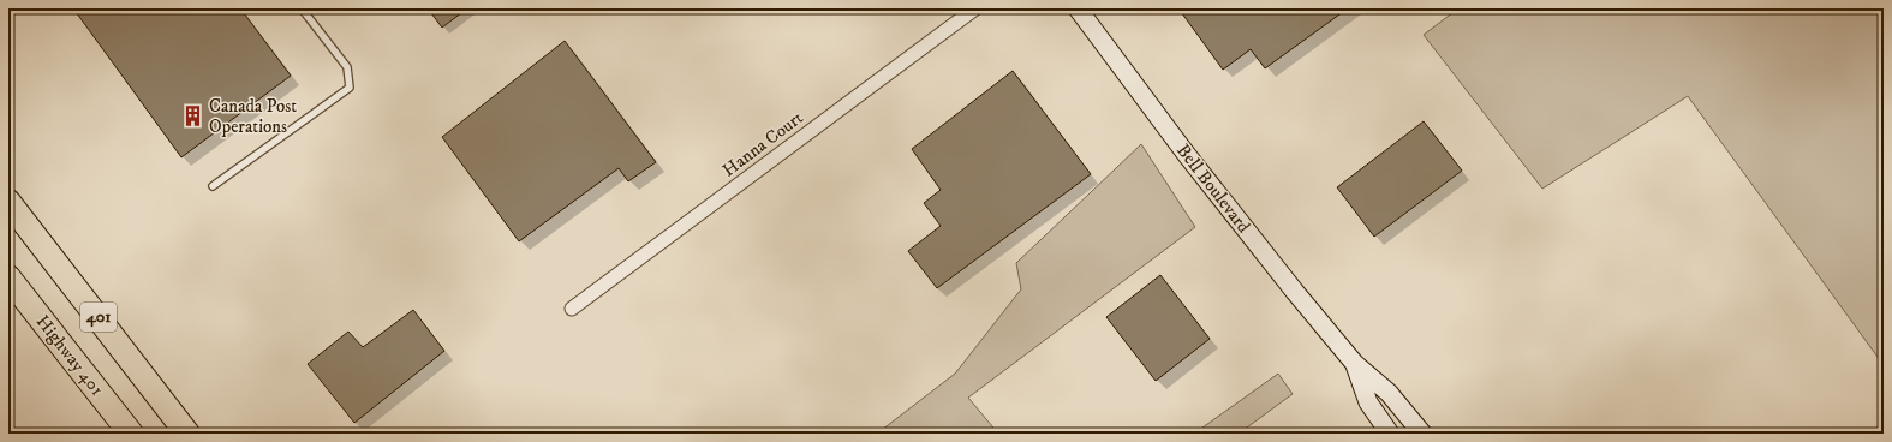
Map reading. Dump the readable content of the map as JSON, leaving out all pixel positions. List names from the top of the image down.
{
  "streets": {
    "highway": ["401", "Highway 401"],
    "main road": ["Bell Boulevard"],
    "street": ["Hanna Court"]
  },
  "places": {
    "building": ["Canada Post Operations"]
  }
}
